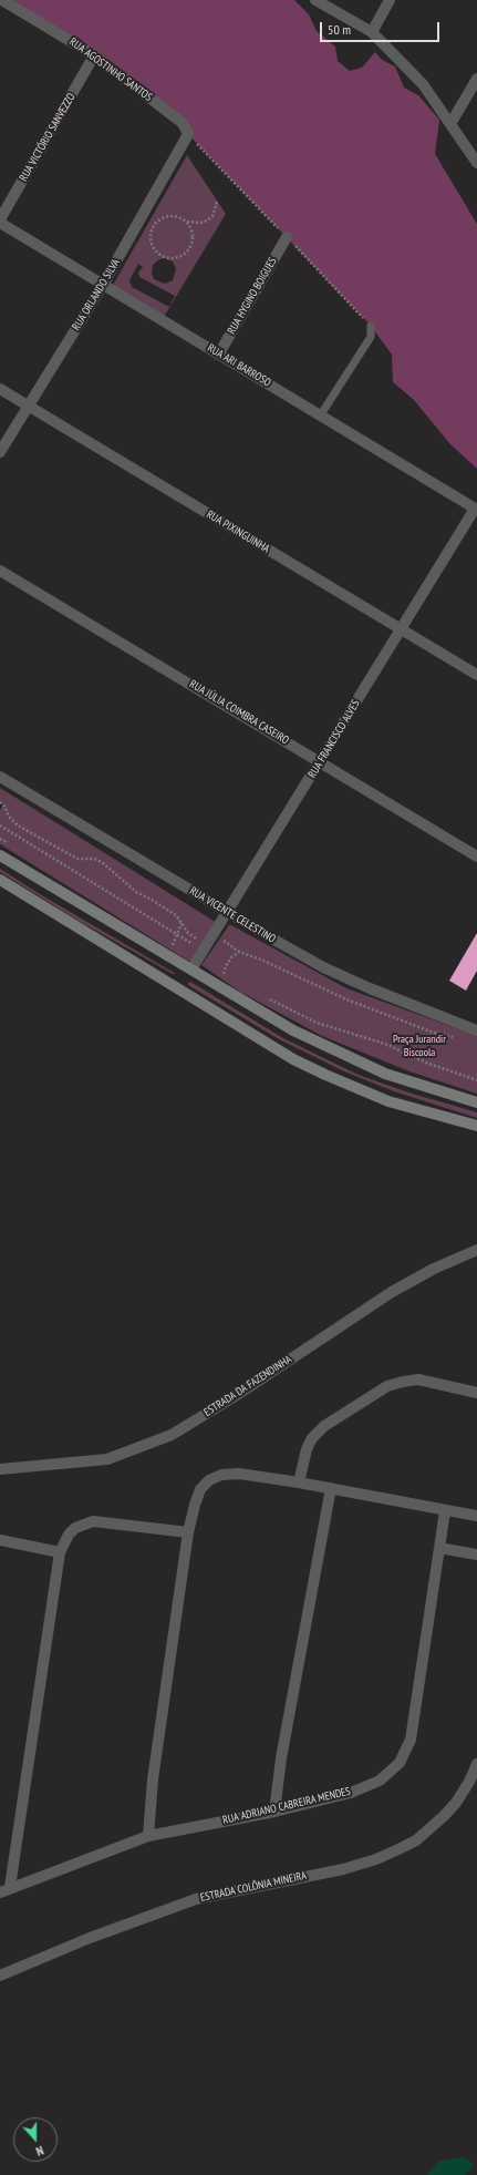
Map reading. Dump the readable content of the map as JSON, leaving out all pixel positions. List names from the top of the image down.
{
  "streets": {
    "street": [
      "RUA AGOSTINHO SANTOS",
      "RUA VICTÓRIO SANVEZZO",
      "RUA ORLANDO SILVA",
      "RUA HYGINO BOIGUES",
      "RUA ARI BARROSO",
      "RUA PIXINGUINHA",
      "RUA JÚLIA COIMBRA CASEIRO",
      "RUA FRANCISCO ALVES",
      "RUA VICENTE CELESTINO",
      "ESTRADA DA FAZENDINHA",
      "RUA ADRIANO CABREIRA MENDES",
      "ESTRADA COLÔNIA MINEIRA"
    ]
  },
  "crossings": [
    ["RUA AGOSTINHO SANTOS", "RUA VICTÓRIO SANVEZZO"],
    ["RUA AGOSTINHO SANTOS", "RUA ORLANDO SILVA"],
    ["RUA VICTÓRIO SANVEZZO", "RUA ARI BARROSO"],
    ["RUA ORLANDO SILVA", "RUA ARI BARROSO"],
    ["RUA ORLANDO SILVA", "RUA PIXINGUINHA"],
    ["RUA HYGINO BOIGUES", "RUA ARI BARROSO"],
    ["RUA ARI BARROSO", "RUA FRANCISCO ALVES"],
    ["RUA PIXINGUINHA", "RUA FRANCISCO ALVES"],
    ["RUA JÚLIA COIMBRA CASEIRO", "RUA FRANCISCO ALVES"],
    ["RUA FRANCISCO ALVES", "RUA VICENTE CELESTINO"]
  ],
  "parks": ["Praça Jurandir Biscoola"],
  "scale_bar": "50 m",
  "north": "bottom"
}
